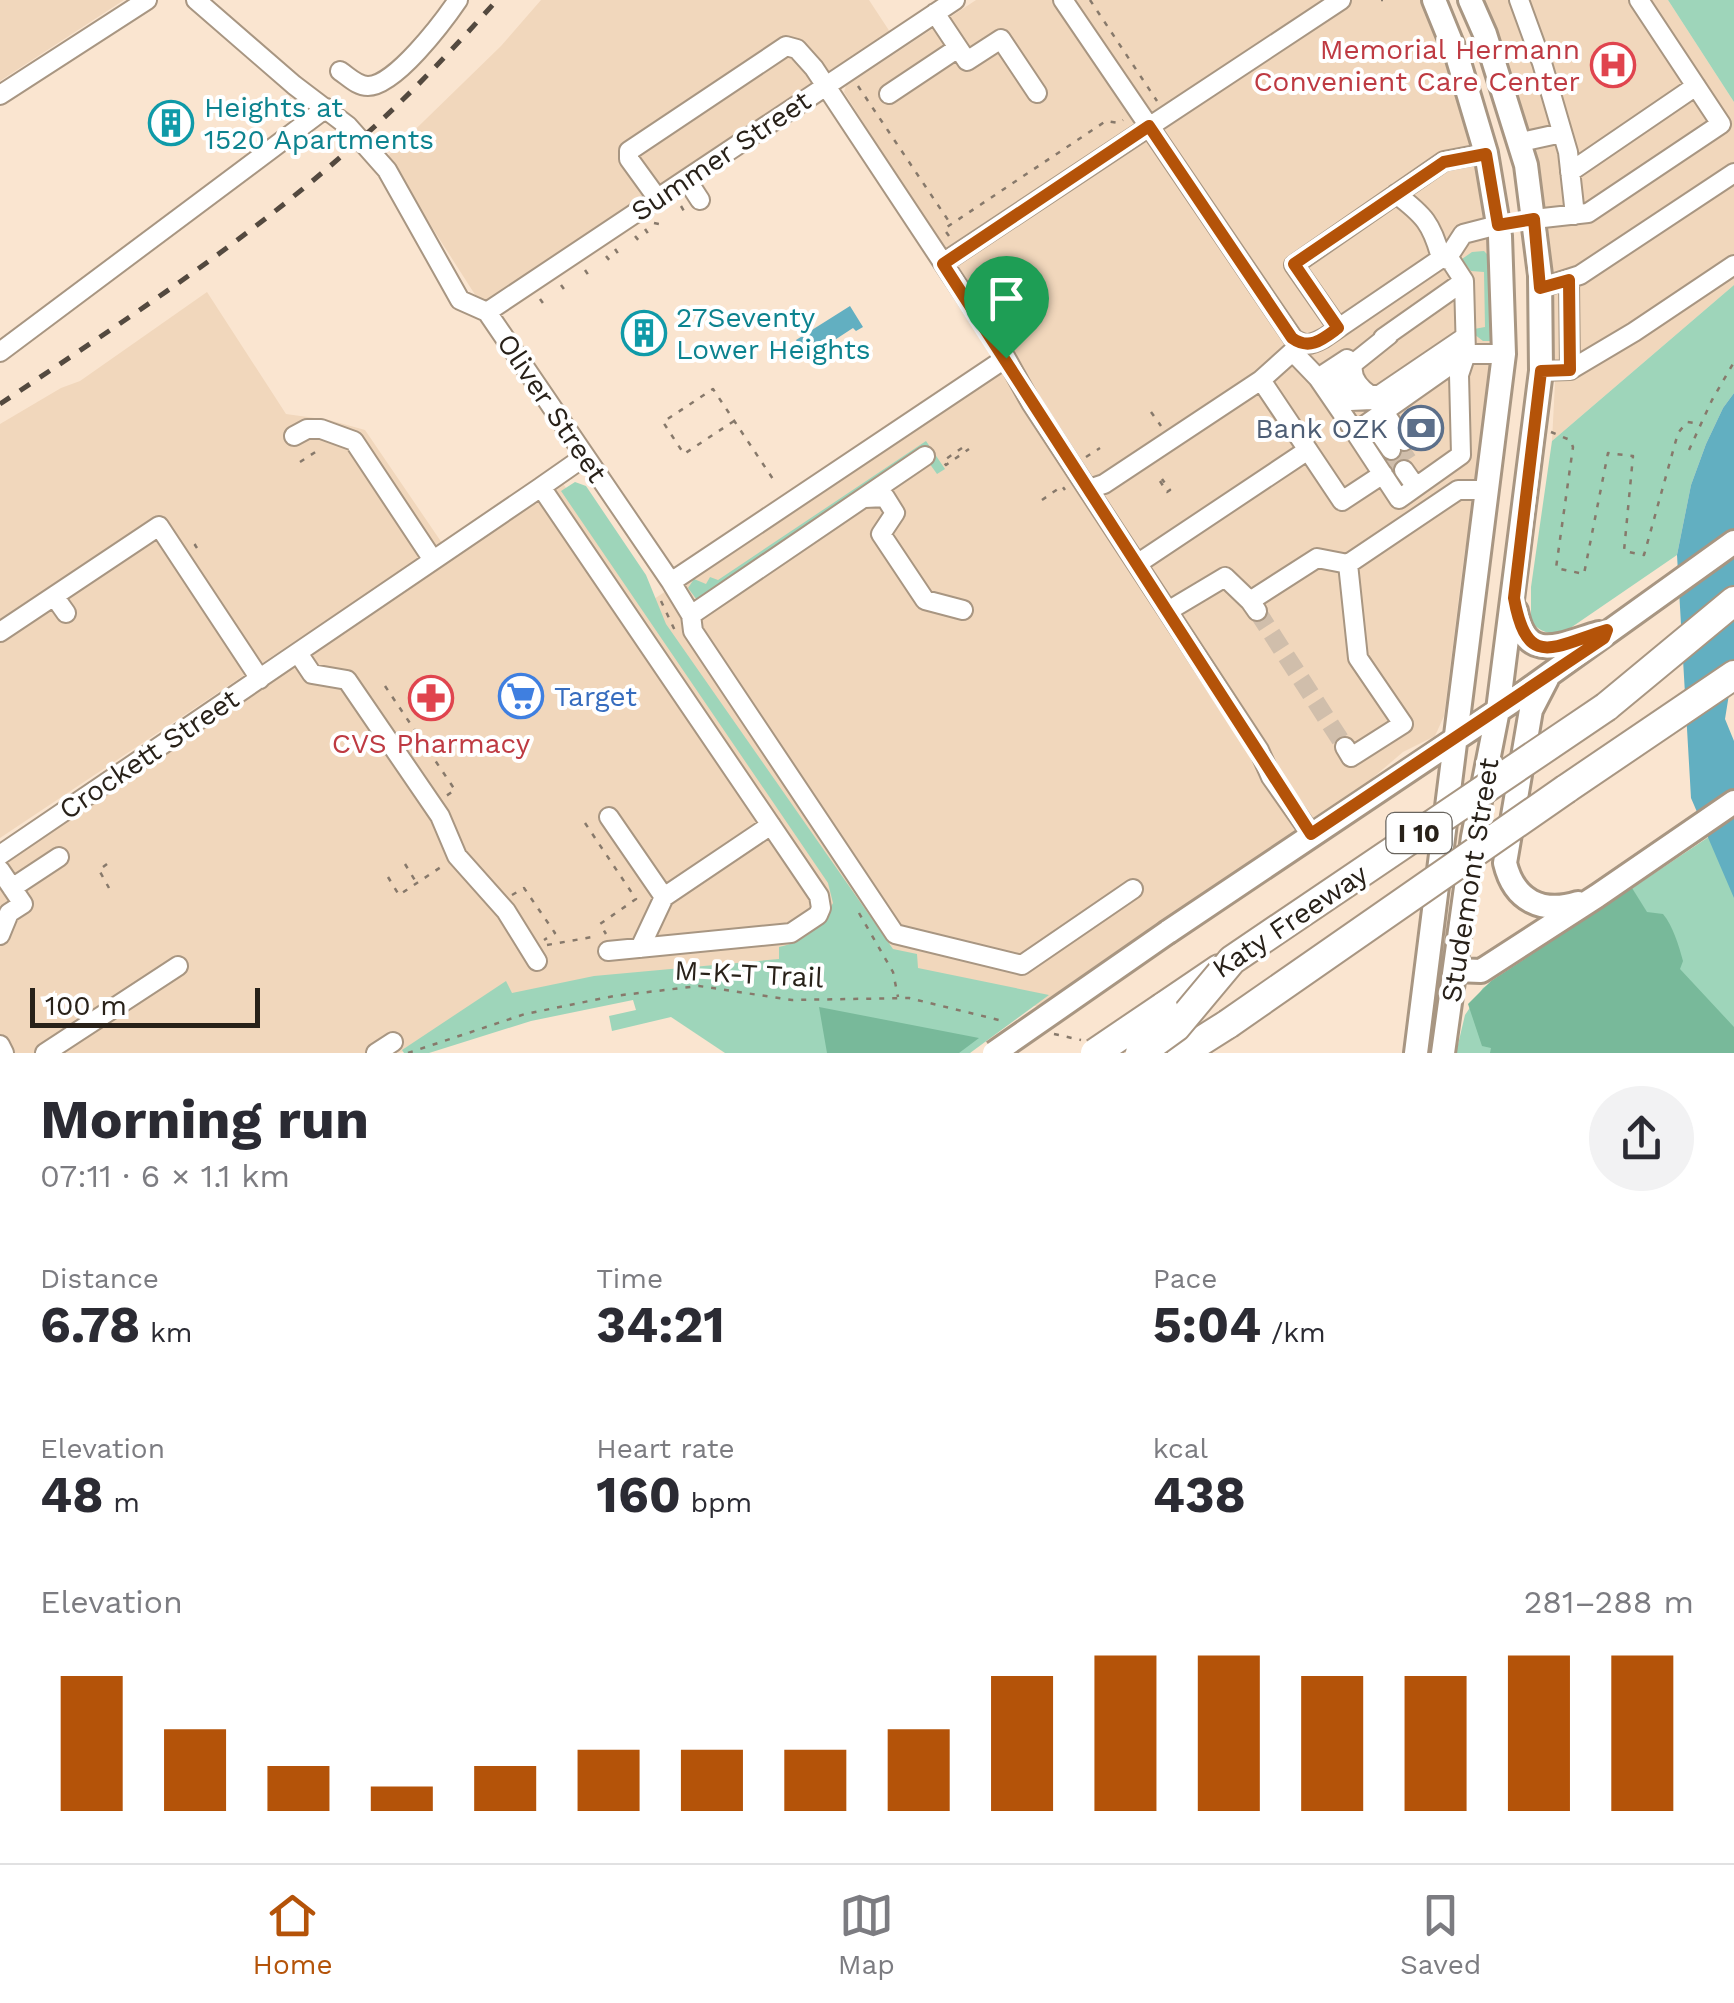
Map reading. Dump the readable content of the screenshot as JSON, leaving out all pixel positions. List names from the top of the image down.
{
  "streets": {
    "highway": ["I 10", "Katy Freeway"],
    "main road": ["Studemont Street"],
    "street": ["Summer Street", "Oliver Street", "Crockett Street"],
    "path": ["M-K-T Trail"]
  },
  "crossings": [
    ["Summer Street", "Oliver Street"],
    ["Oliver Street", "Crockett Street"]
  ],
  "places": {
    "hospital": ["Memorial Hermann Convenient Care Center"],
    "building": ["Heights at 1520 Apartments", "27Seventy Lower Heights"],
    "bank": ["Bank OZK"],
    "supermarket": ["Target"],
    "pharmacy": ["CVS Pharmacy"]
  },
  "scale_bar": "100 m",
  "page": {
    "scale": "100 m",
    "heading": ["Morning run", "07:11 · 6 × 1.1 km"],
    "stats": [
      ["Distance", "6.78 km"],
      ["Time", "34:21"],
      ["Pace", "5:04 /km"],
      ["Elevation", "48 m"],
      ["Heart rate", "160 bpm"],
      ["kcal", "438"]
    ],
    "chart": ["Elevation", "281–288 m"],
    "tabs": ["Home", "Map", "Saved"]
  }
}
